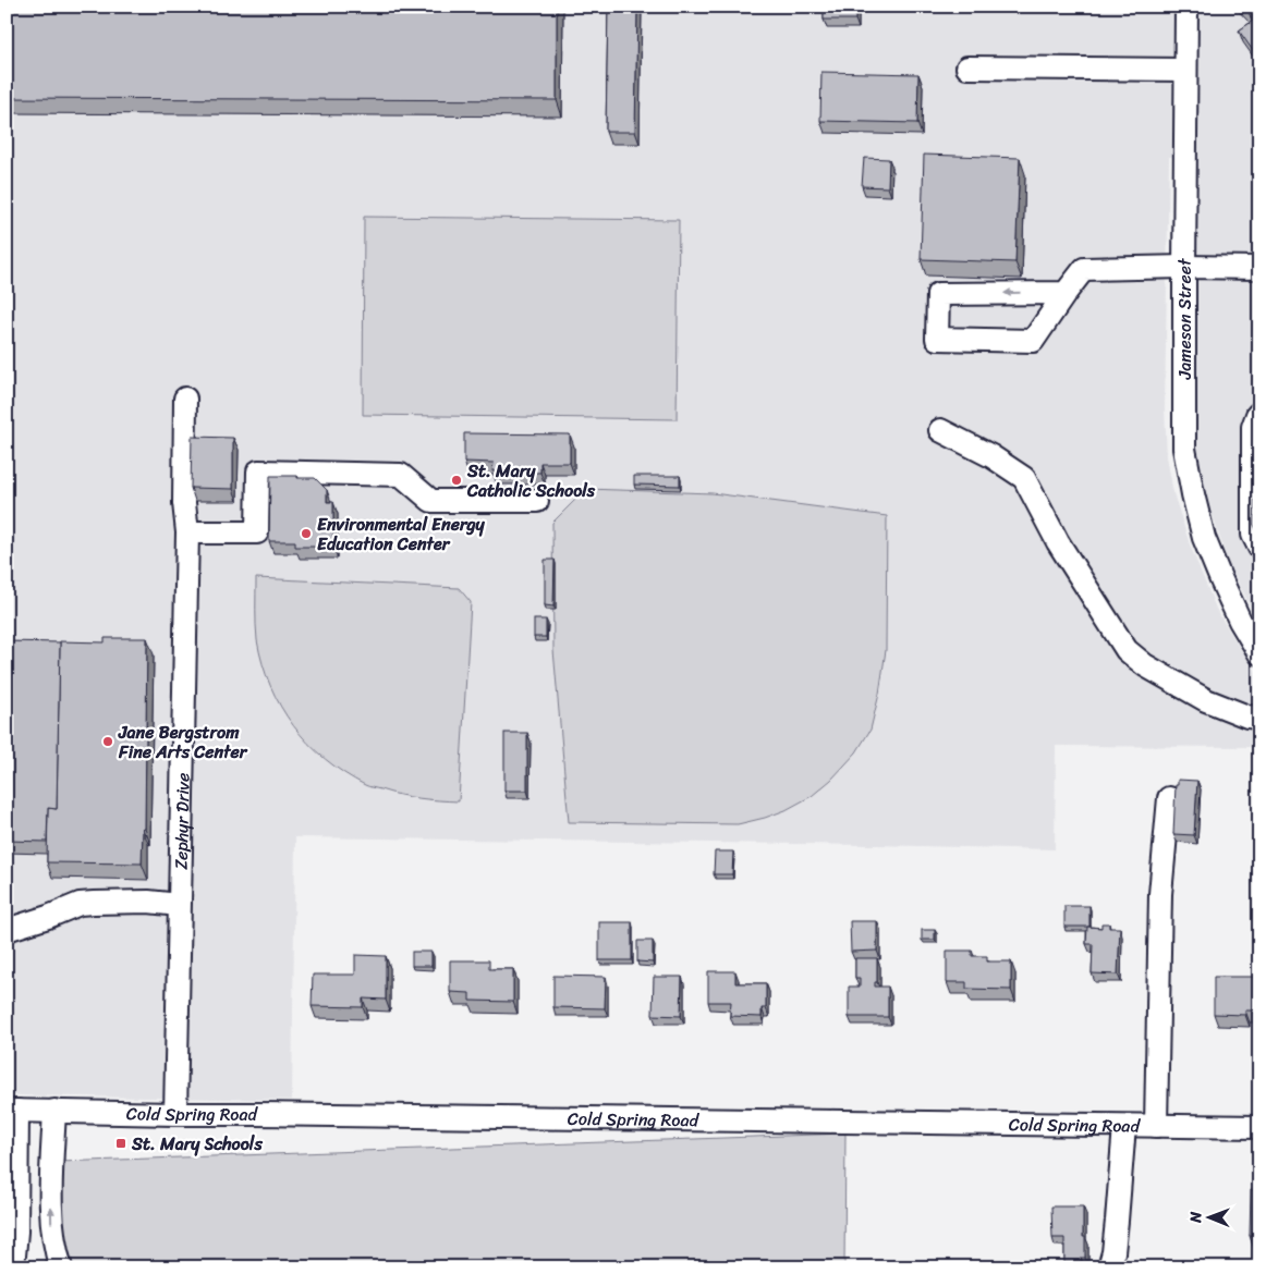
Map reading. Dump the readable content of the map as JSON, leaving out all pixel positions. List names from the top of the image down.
{
  "streets": {
    "street": ["Jameson Street", "Zephyr Drive", "Cold Spring Road"]
  },
  "crossings": [
    ["Zephyr Drive", "Cold Spring Road"]
  ],
  "places": {
    "other": ["St. Mary Catholic Schools", "Environmental Energy Education Center", "Jane Bergstrom Fine Arts Center"],
    "transit": ["St. Mary Schools"]
  },
  "north": "left"
}
